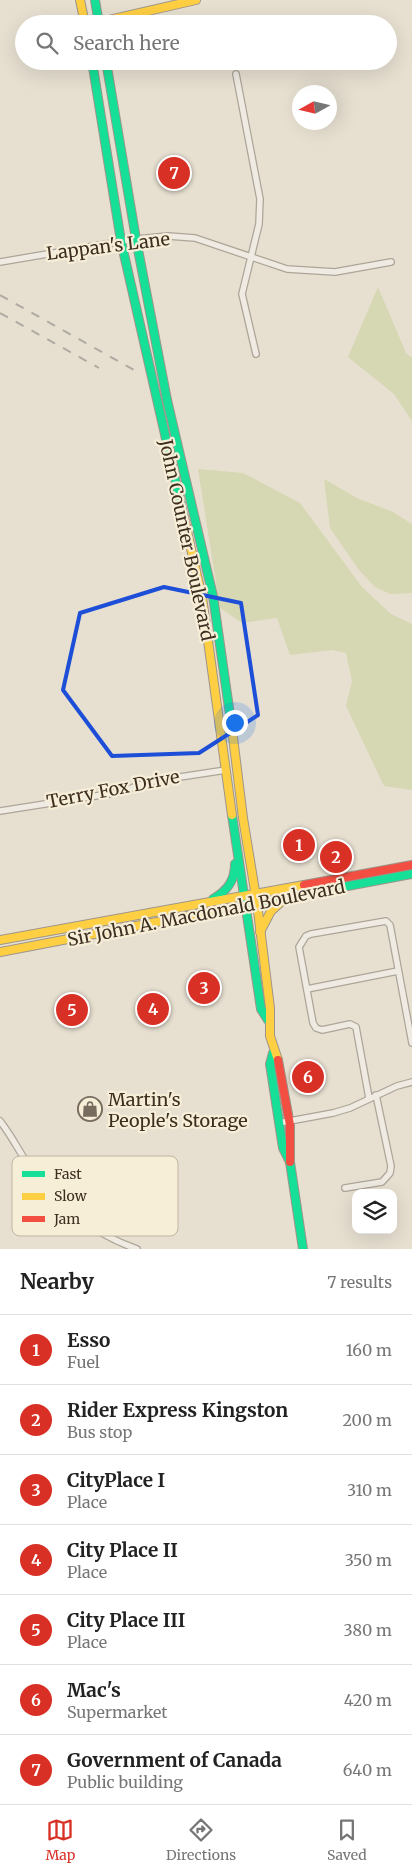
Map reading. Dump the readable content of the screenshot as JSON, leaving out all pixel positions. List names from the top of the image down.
{
  "streets": {
    "main road": ["John Counter Boulevard", "Sir John A. Macdonald Boulevard"],
    "street": ["Lappan's Lane", "Terry Fox Drive"]
  },
  "crossings": [
    ["Lappan's Lane", "John Counter Boulevard"],
    ["John Counter Boulevard", "Terry Fox Drive"],
    ["John Counter Boulevard", "Sir John A. Macdonald Boulevard"]
  ],
  "places": {
    "shop": ["Martin's People's Storage"]
  },
  "legend": ["Fast", "Slow", "Jam"],
  "north": "left",
  "page": {
    "search": "Search here",
    "pins": [
      "7",
      "1",
      "2",
      "3",
      "4",
      "5",
      "6"
    ],
    "heading": ["Nearby", "7 results"],
    "list": [
      {
        "mark": "1",
        "name": "Esso",
        "note": "Fuel",
        "value": "160 m"
      },
      {
        "mark": "2",
        "name": "Rider Express Kingston",
        "note": "Bus stop",
        "value": "200 m"
      },
      {
        "mark": "3",
        "name": "CityPlace I",
        "note": "Place",
        "value": "310 m"
      },
      {
        "mark": "4",
        "name": "City Place II",
        "note": "Place",
        "value": "350 m"
      },
      {
        "mark": "5",
        "name": "City Place III",
        "note": "Place",
        "value": "380 m"
      },
      {
        "mark": "6",
        "name": "Mac's",
        "note": "Supermarket",
        "value": "420 m"
      },
      {
        "mark": "7",
        "name": "Government of Canada",
        "note": "Public building",
        "value": "640 m"
      }
    ],
    "nav": ["Map", "Directions", "Saved"]
  }
}
